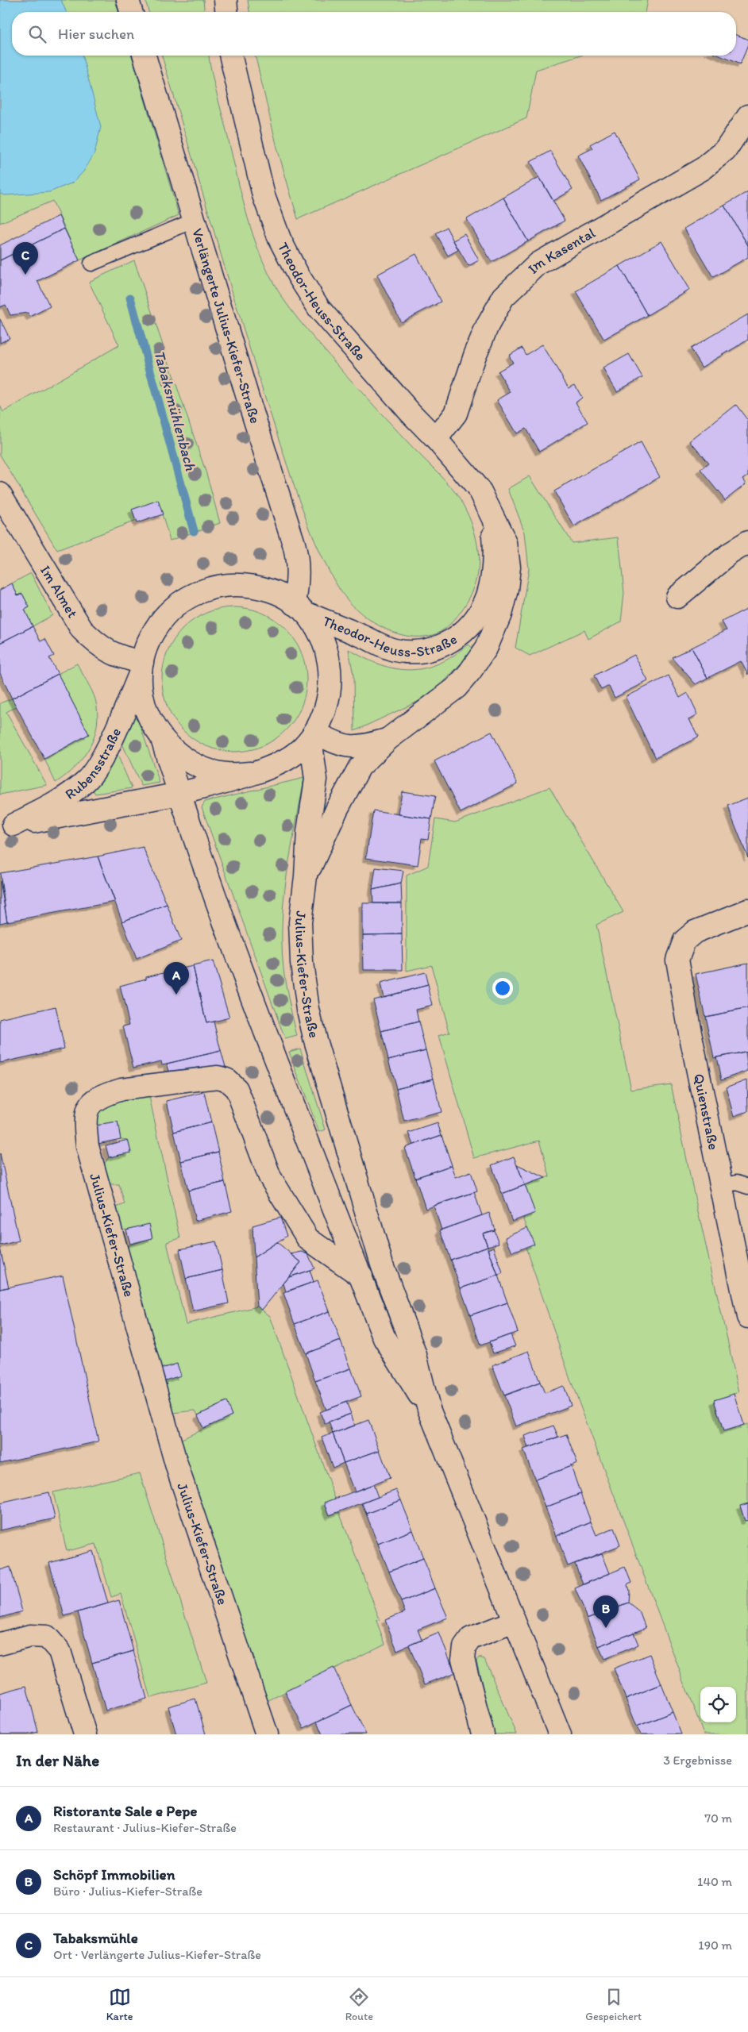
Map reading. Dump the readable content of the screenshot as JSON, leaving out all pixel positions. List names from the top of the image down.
{
  "streets": {
    "street": [
      "Im Kasental",
      "Theodor-Heuss-Straße",
      "Verlängerte Julius-Kiefer-Straße",
      "Im Almet",
      "Rubensstraße",
      "Julius-Kiefer-Straße",
      "Quienstraße"
    ]
  },
  "crossings": [
    ["Im Kasental", "Theodor-Heuss-Straße"],
    ["Theodor-Heuss-Straße", "Verlängerte Julius-Kiefer-Straße"],
    ["Theodor-Heuss-Straße", "Julius-Kiefer-Straße"],
    ["Verlängerte Julius-Kiefer-Straße", "Julius-Kiefer-Straße"],
    ["Im Almet", "Rubensstraße"],
    ["Im Almet", "Julius-Kiefer-Straße"],
    ["Rubensstraße", "Julius-Kiefer-Straße"]
  ],
  "water": ["Tabaksmühlenbach"],
  "page": {
    "search": "Hier suchen",
    "pins": ["C", "A", "B"],
    "heading": ["In der Nähe", "3 Ergebnisse"],
    "list": [
      {
        "mark": "A",
        "name": "Ristorante Sale e Pepe",
        "note": "Restaurant · Julius-Kiefer-Straße",
        "value": "70 m"
      },
      {
        "mark": "B",
        "name": "Schöpf Immobilien",
        "note": "Büro · Julius-Kiefer-Straße",
        "value": "140 m"
      },
      {
        "mark": "C",
        "name": "Tabaksmühle",
        "note": "Ort · Verlängerte Julius-Kiefer-Straße",
        "value": "190 m"
      }
    ],
    "nav": ["Karte", "Route", "Gespeichert"]
  }
}
